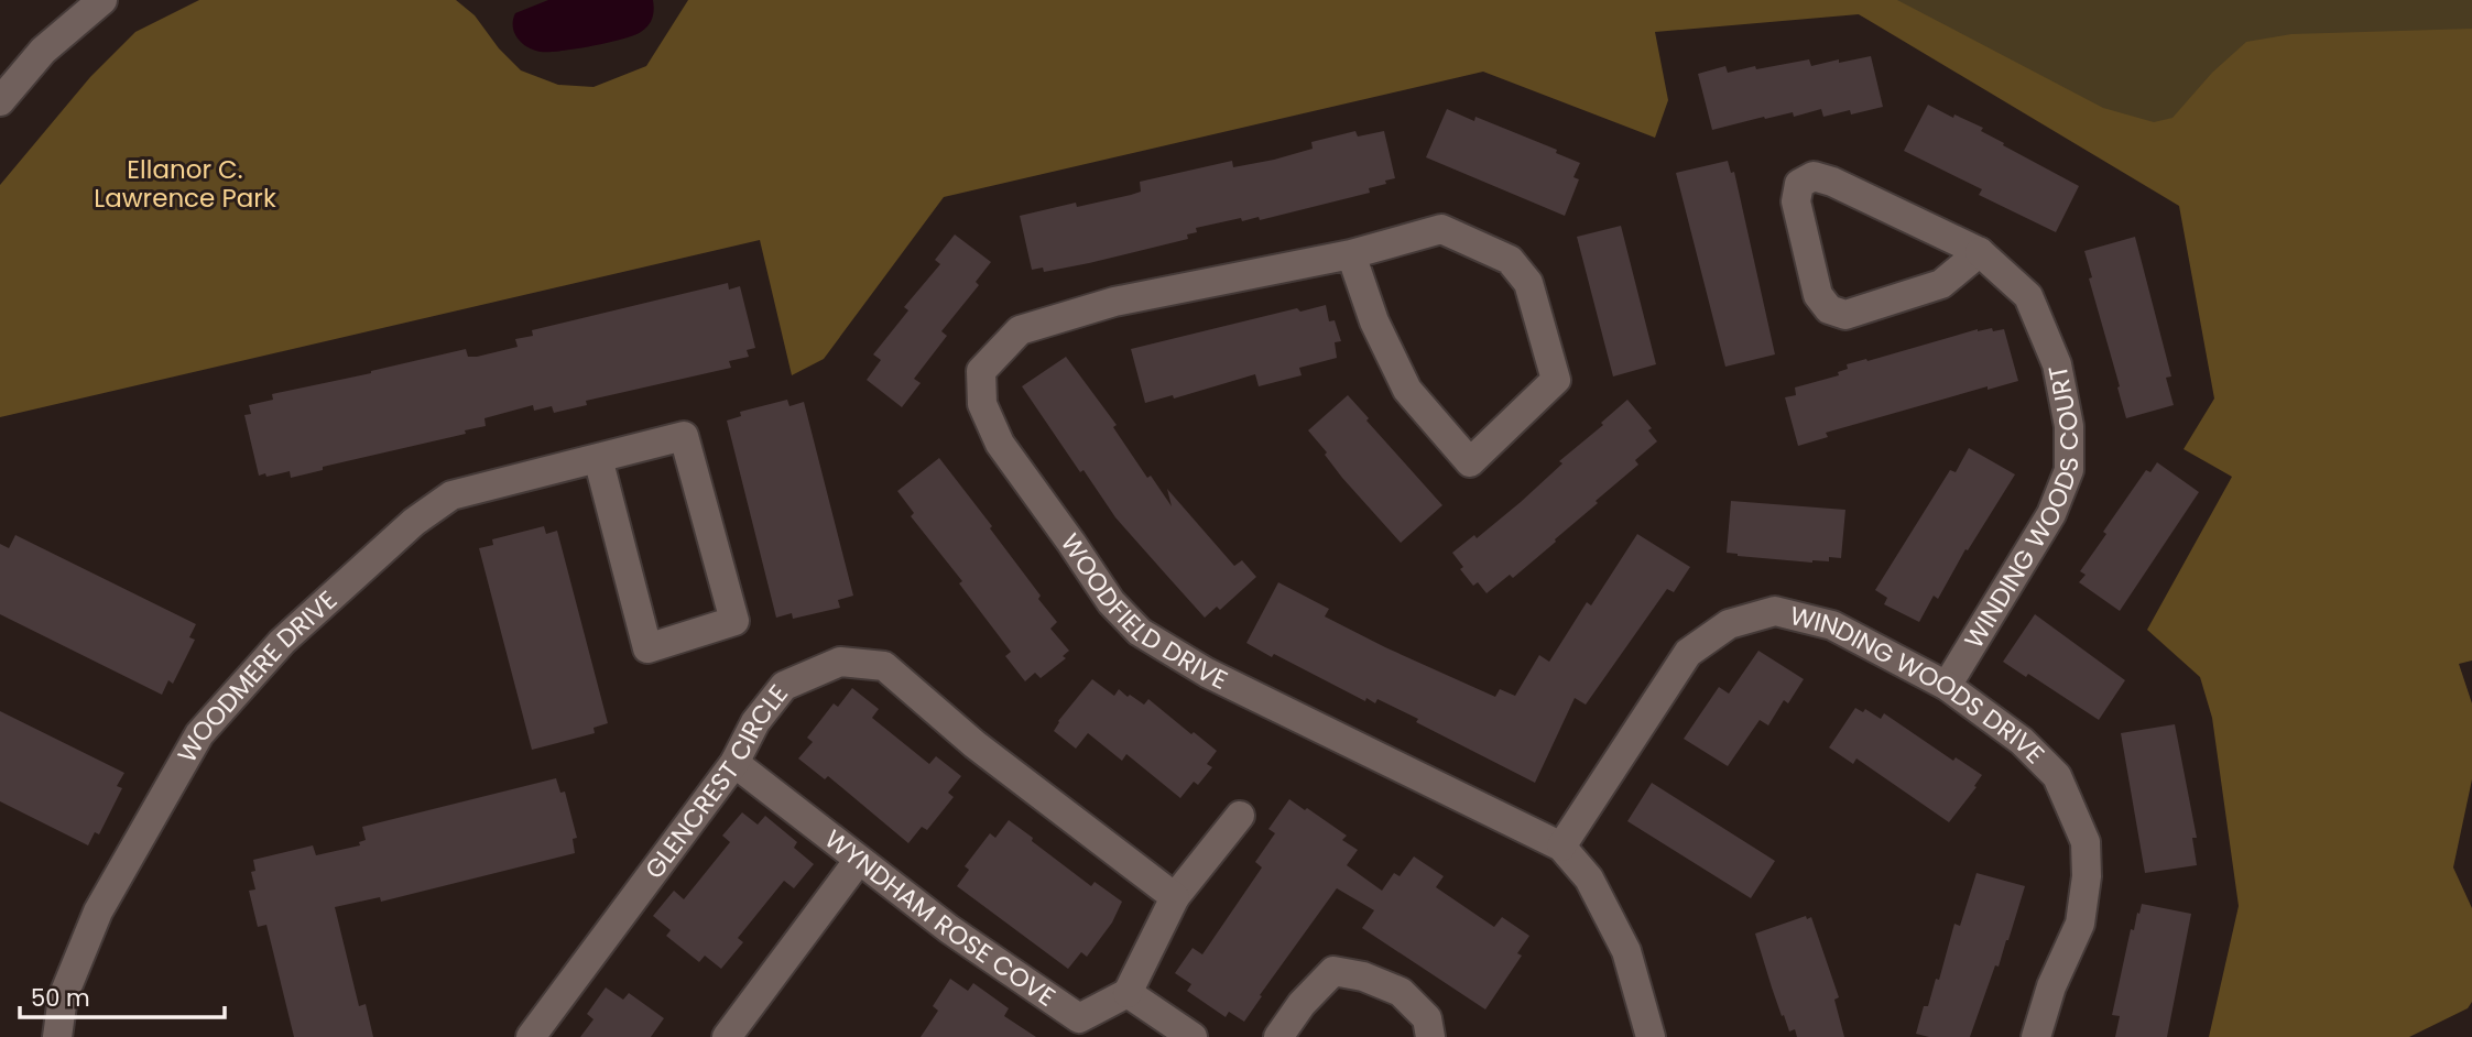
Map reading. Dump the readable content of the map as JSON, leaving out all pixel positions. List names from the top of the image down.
{
  "streets": {
    "street": [
      "WINDING WOODS COURT",
      "WOODFIELD DRIVE",
      "WOODMERE DRIVE",
      "WINDING WOODS DRIVE",
      "GLENCREST CIRCLE",
      "WYNDHAM ROSE COVE"
    ]
  },
  "crossings": [
    ["WINDING WOODS COURT", "WINDING WOODS DRIVE"],
    ["WOODFIELD DRIVE", "WINDING WOODS DRIVE"],
    ["GLENCREST CIRCLE", "WYNDHAM ROSE COVE"]
  ],
  "parks": ["Ellanor C. Lawrence Park"],
  "scale_bar": "50 m"
}
